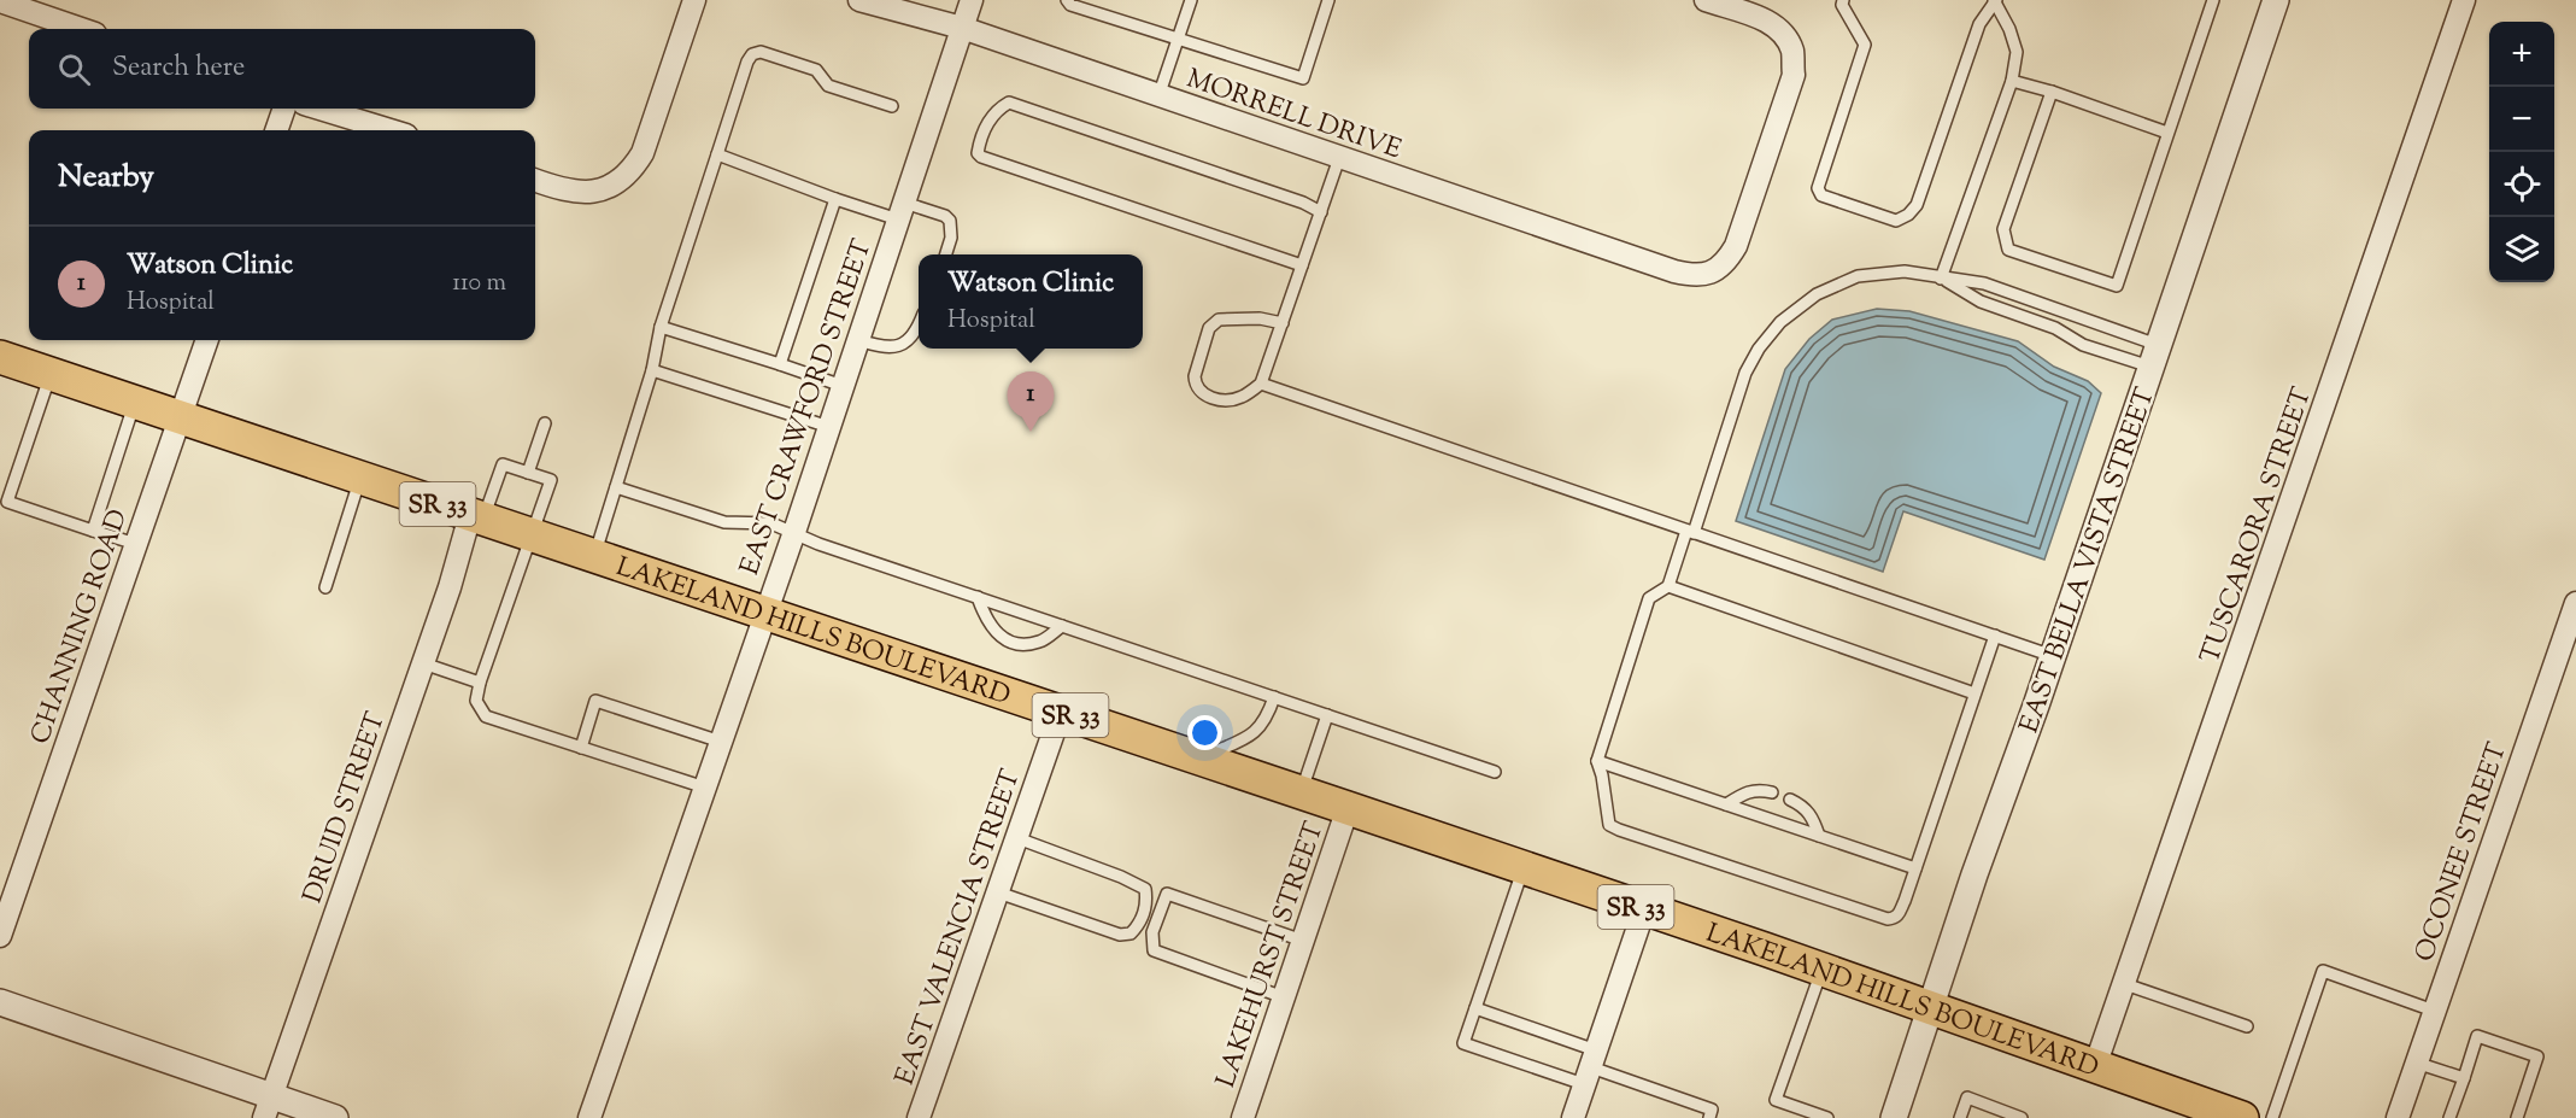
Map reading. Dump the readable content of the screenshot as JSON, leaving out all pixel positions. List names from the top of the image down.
{
  "streets": {
    "main road": ["SR 33", "LAKELAND HILLS BOULEVARD"],
    "street": [
      "MORRELL DRIVE",
      "EAST CRAWFORD STREET",
      "TUSCARORA STREET",
      "EAST BELLA VISTA STREET",
      "CHANNING ROAD",
      "DRUID STREET",
      "OCONEE STREET",
      "EAST VALENCIA STREET",
      "LAKEHURST STREET"
    ]
  },
  "crossings": [
    ["MORRELL DRIVE", "EAST CRAWFORD STREET"],
    ["EAST CRAWFORD STREET", "LAKELAND HILLS BOULEVARD"],
    ["TUSCARORA STREET", "LAKELAND HILLS BOULEVARD"],
    ["EAST BELLA VISTA STREET", "LAKELAND HILLS BOULEVARD"],
    ["CHANNING ROAD", "LAKELAND HILLS BOULEVARD"],
    ["LAKELAND HILLS BOULEVARD", "DRUID STREET"],
    ["LAKELAND HILLS BOULEVARD", "EAST VALENCIA STREET"],
    ["LAKELAND HILLS BOULEVARD", "LAKEHURST STREET"]
  ],
  "page": {
    "map_buttons": ["+", "−"],
    "search": "Search here",
    "heading": "Nearby",
    "list": [
      {
        "mark": "1",
        "name": "Watson Clinic",
        "note": "Hospital",
        "value": "110 m"
      }
    ],
    "popup": ["Watson Clinic", "Hospital"],
    "pins": "1"
  }
}
